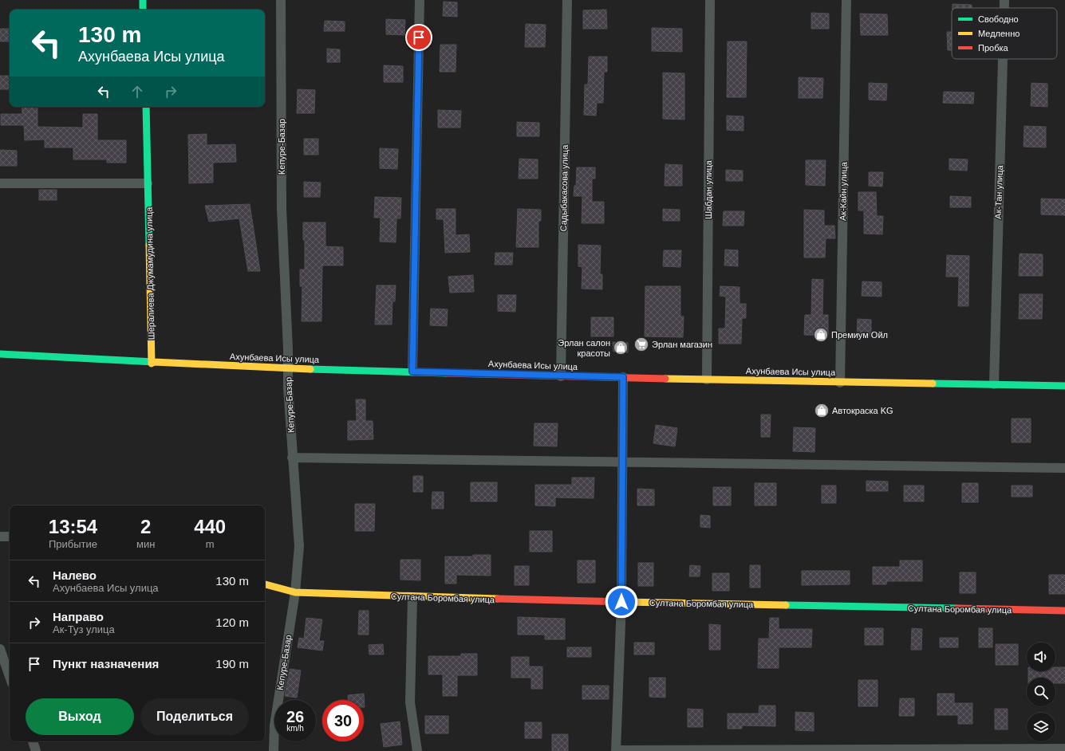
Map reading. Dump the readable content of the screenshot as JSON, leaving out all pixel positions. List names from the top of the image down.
{
  "streets": {
    "street": [
      "Кепуре-Базар",
      "Садыбакасова улица",
      "Шабдан улица",
      "Ак-Кайн улица",
      "Ак-Тан улица",
      "Шералиева Джумамудина улица",
      "Ахунбаева Исы улица",
      "Султана Боромбая улица"
    ]
  },
  "crossings": [
    ["Кепуре-Базар", "Ахунбаева Исы улица"],
    ["Кепуре-Базар", "Султана Боромбая улица"],
    ["Садыбакасова улица", "Ахунбаева Исы улица"],
    ["Шабдан улица", "Ахунбаева Исы улица"],
    ["Ак-Кайн улица", "Ахунбаева Исы улица"],
    ["Ак-Тан улица", "Ахунбаева Исы улица"],
    ["Шералиева Джумамудина улица", "Ахунбаева Исы улица"]
  ],
  "places": {
    "shop": ["Премиум Ойл", "Эрлан салон красоты", "Автокраска KG"],
    "supermarket": ["Эрлан магазин"]
  },
  "legend": ["Свободно", "Медленно", "Пробка"],
  "page": {
    "turn": ["130 m", "Ахунбаева Исы улица"],
    "eta": [
      "13:54",
      "Прибытие",
      "2",
      "мин",
      "440",
      "m"
    ],
    "list": [
      {
        "name": "Налево",
        "note": "Ахунбаева Исы улица",
        "value": "130 m"
      },
      {
        "name": "Направо",
        "note": "Ак-Туз улица",
        "value": "120 m"
      },
      {
        "name": "Пункт назначения",
        "value": "190 m"
      }
    ],
    "buttons": ["Выход", "Поделиться"],
    "speed": "26 km/h",
    "limit": "30"
  }
}
